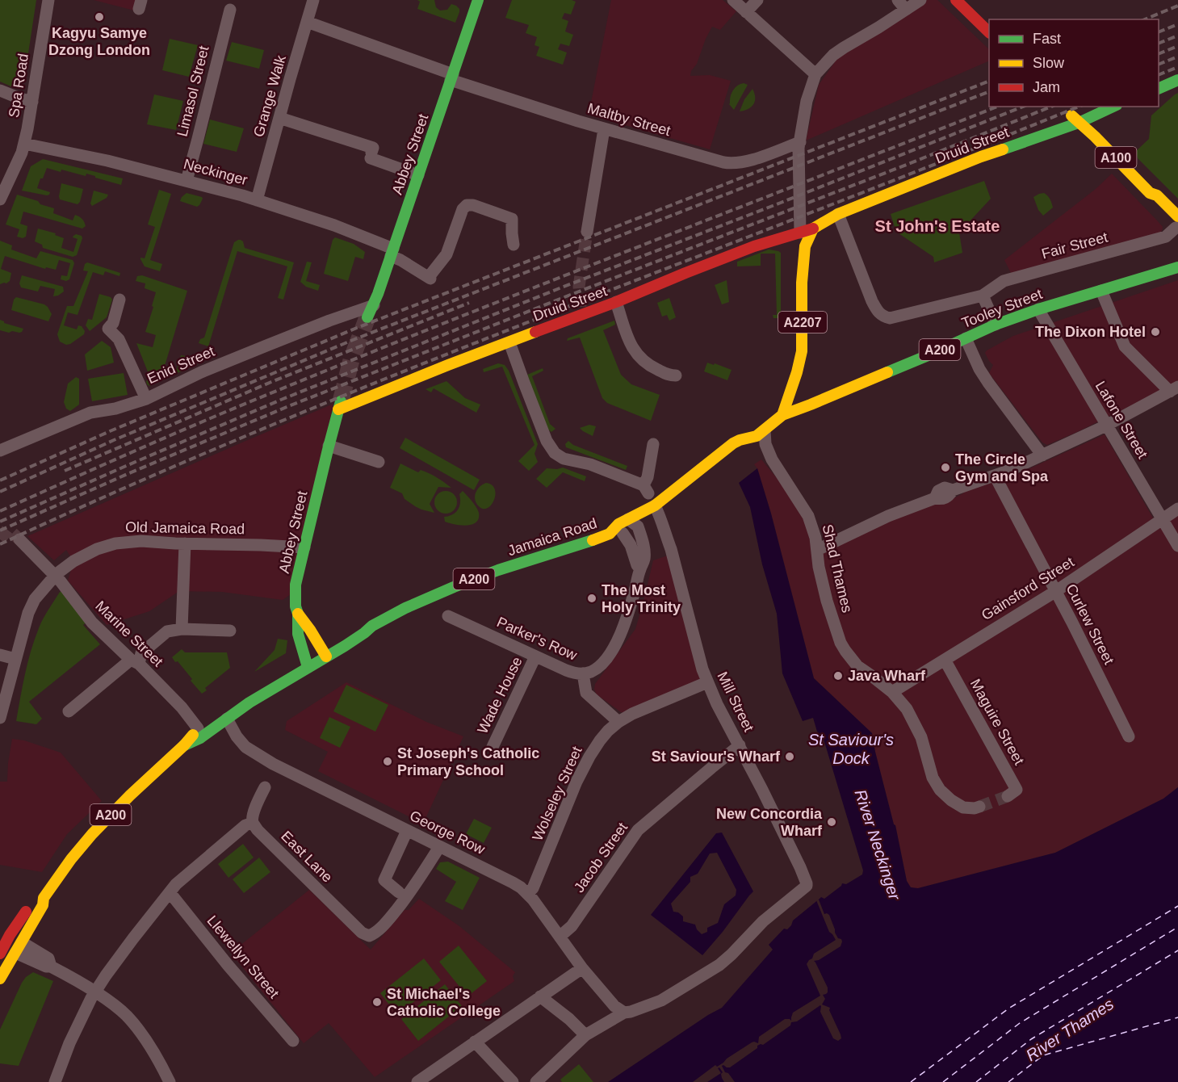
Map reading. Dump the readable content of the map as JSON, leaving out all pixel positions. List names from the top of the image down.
{
  "streets": {
    "main road": [
      "Druid Street",
      "Abbey Street",
      "A100",
      "Tooley Street",
      "A2207",
      "A200",
      "Jamaica Road"
    ],
    "street": [
      "Spa Road",
      "Limasol Street",
      "Grange Walk",
      "Maltby Street",
      "Neckinger",
      "Fair Street",
      "Enid Street",
      "Lafone Street",
      "Old Jamaica Road",
      "Shad Thames",
      "Gainsford Street",
      "Curlew Street",
      "Marine Street",
      "Parker's Row",
      "Wade House",
      "Mill Street",
      "Maguire Street",
      "Wolseley Street",
      "George Row",
      "East Lane",
      "Jacob Street",
      "Llewellyn Street"
    ]
  },
  "crossings": [
    ["Spa Road", "Neckinger"],
    ["Limasol Street", "Neckinger"],
    ["Grange Walk", "Maltby Street"],
    ["Grange Walk", "Neckinger"],
    ["Maltby Street", "Abbey Street"],
    ["Druid Street", "Abbey Street"],
    ["Druid Street", "A100"],
    ["Druid Street", "Fair Street"],
    ["Druid Street", "A2207"],
    ["Abbey Street", "Neckinger"],
    ["Abbey Street", "Enid Street"],
    ["Abbey Street", "Old Jamaica Road"],
    ["Abbey Street", "Jamaica Road"],
    ["A100", "Fair Street"],
    ["Tooley Street", "A2207"],
    ["Tooley Street", "A200"],
    ["Tooley Street", "Lafone Street"],
    ["Tooley Street", "Jamaica Road"],
    ["Tooley Street", "Shad Thames"],
    ["A200", "Jamaica Road"],
    ["A200", "Shad Thames"],
    ["Lafone Street", "Gainsford Street"],
    ["Old Jamaica Road", "Marine Street"],
    ["Jamaica Road", "Shad Thames"],
    ["Jamaica Road", "Marine Street"],
    ["Jamaica Road", "Mill Street"],
    ["Jamaica Road", "George Row"],
    ["Shad Thames", "Gainsford Street"],
    ["Gainsford Street", "Curlew Street"],
    ["Gainsford Street", "Maguire Street"],
    ["Parker's Row", "Wade House"],
    ["Parker's Row", "Wolseley Street"],
    ["Mill Street", "Wolseley Street"],
    ["Mill Street", "George Row"],
    ["Mill Street", "Jacob Street"],
    ["Wolseley Street", "George Row"],
    ["George Row", "East Lane"],
    ["George Row", "Jacob Street"]
  ],
  "districts": ["St John's Estate"],
  "water": ["St Saviour's Dock", "River Neckinger", "River Thames"],
  "places": [
    "Kagyu Samye Dzong London",
    "The Dixon Hotel",
    "The Circle Gym and Spa",
    "The Most Holy Trinity",
    "Java Wharf",
    "St Saviour's Wharf",
    "St Joseph's Catholic Primary School",
    "New Concordia Wharf",
    "St Michael's Catholic College"
  ],
  "legend": ["Fast", "Slow", "Jam"]
}
